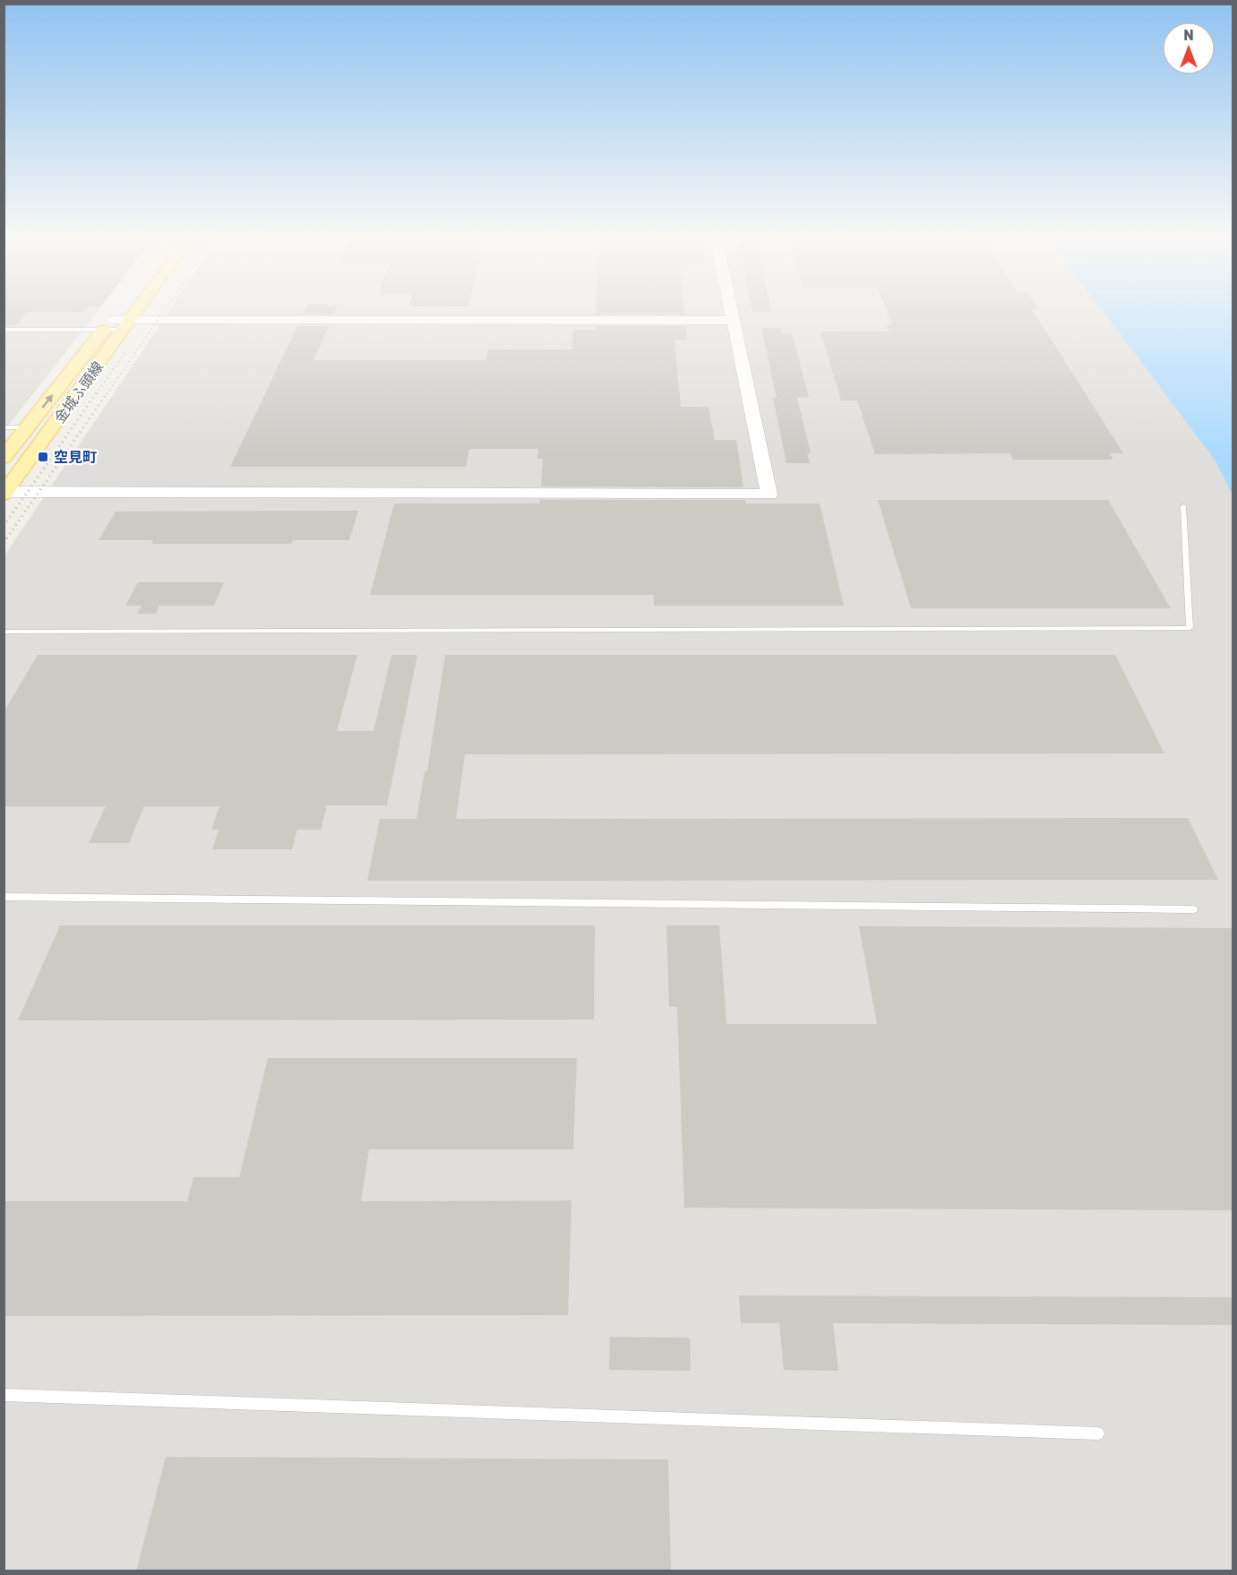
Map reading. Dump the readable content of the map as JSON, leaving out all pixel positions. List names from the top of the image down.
{
  "streets": {
    "main road": ["金城ふ頭線"]
  },
  "places": {
    "transit": ["空見町"]
  },
  "north": "top"
}
